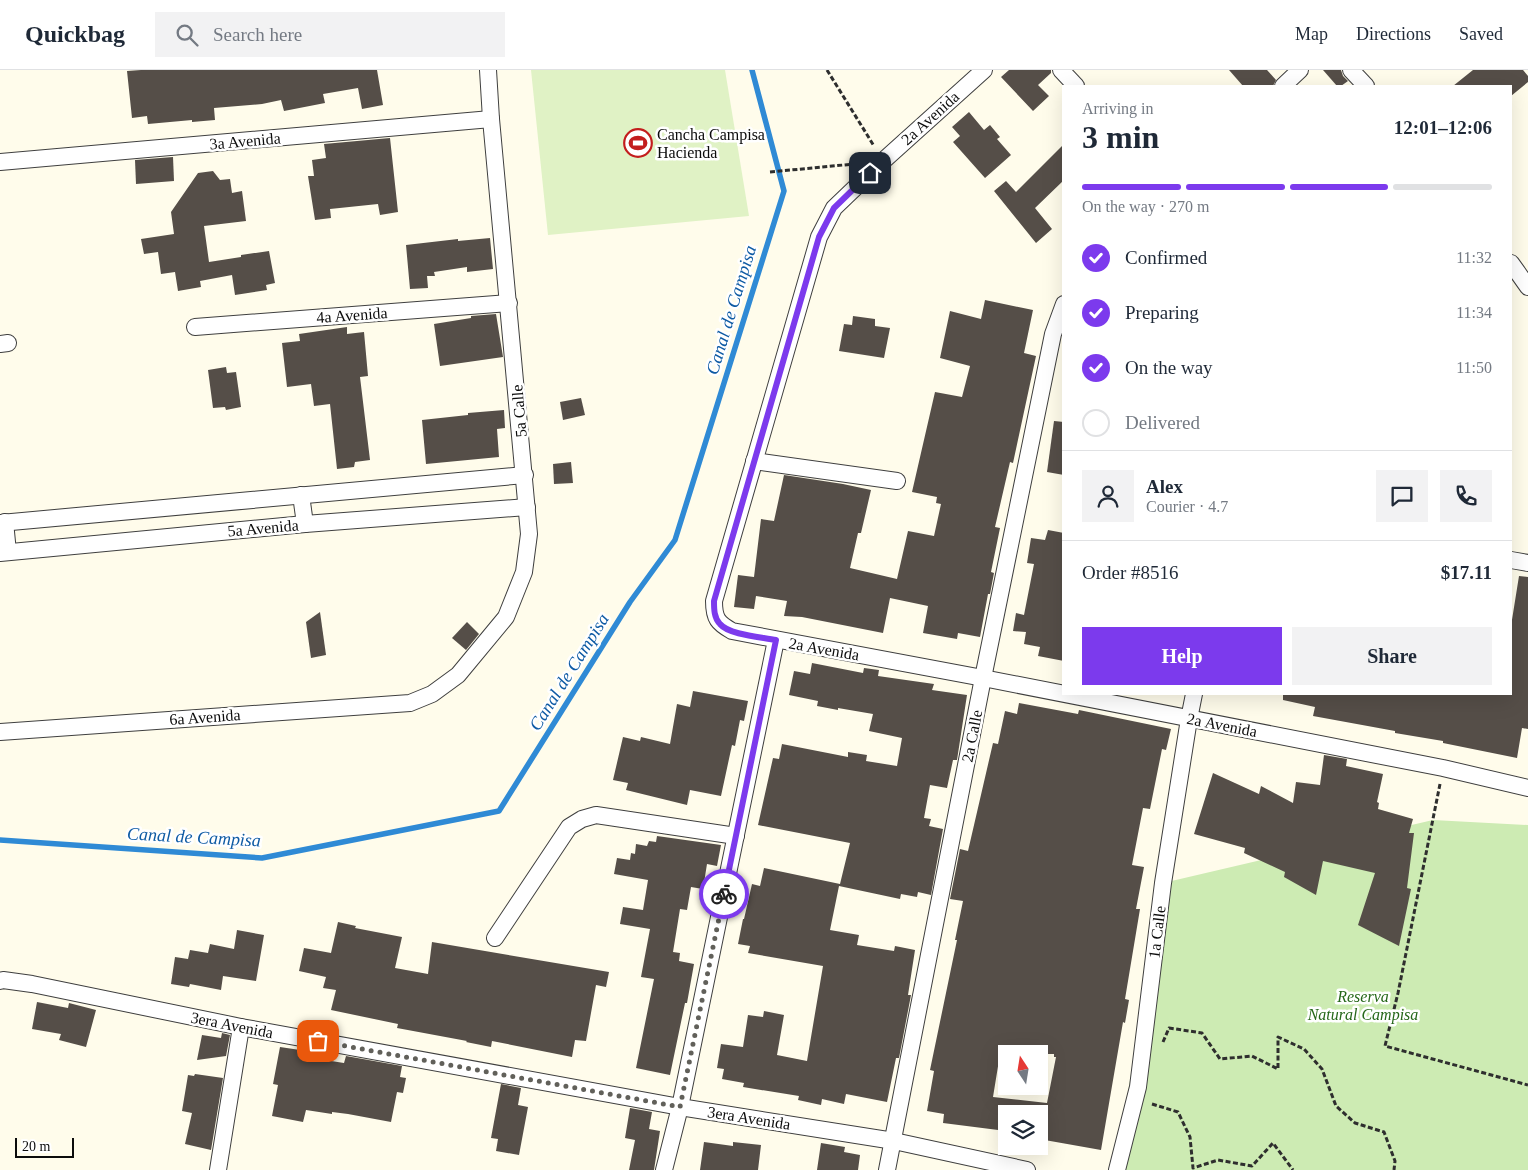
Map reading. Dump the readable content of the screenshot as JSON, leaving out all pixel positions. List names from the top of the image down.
{
  "streets": {
    "street": [
      "2a Avenida",
      "3a Avenida",
      "4a Avenida",
      "5a Calle",
      "5a Avenida",
      "6a Avenida",
      "2a Calle",
      "1a Calle",
      "3era Avenida"
    ]
  },
  "crossings": [
    ["2a Avenida", "2a Calle"],
    ["2a Avenida", "1a Calle"],
    ["3a Avenida", "5a Calle"],
    ["4a Avenida", "5a Calle"],
    ["5a Calle", "5a Avenida"],
    ["5a Calle", "6a Avenida"],
    ["2a Calle", "3era Avenida"]
  ],
  "water": ["Canal de Campisa"],
  "parks": ["Reserva Natural Campisa"],
  "places": {
    "sports": ["Cancha Campisa Hacienda"]
  },
  "scale_bar": "20 m",
  "north": "top",
  "page": {
    "header": "Quickbag",
    "search": "Search here",
    "nav": ["Map", "Directions", "Saved"],
    "heading": ["3 min", "Arriving in", "12:01–12:06"],
    "panel": [
      "Alex",
      "Courier · 4.7",
      "Order #8516",
      "$17.11"
    ],
    "bar": "On the way · 270 m",
    "list": [
      ["Confirmed", "11:32"],
      ["Preparing", "11:34"],
      ["On the way", "11:50"],
      "Delivered"
    ],
    "buttons": ["Help", "Share"],
    "scale": "20 m"
  }
}
